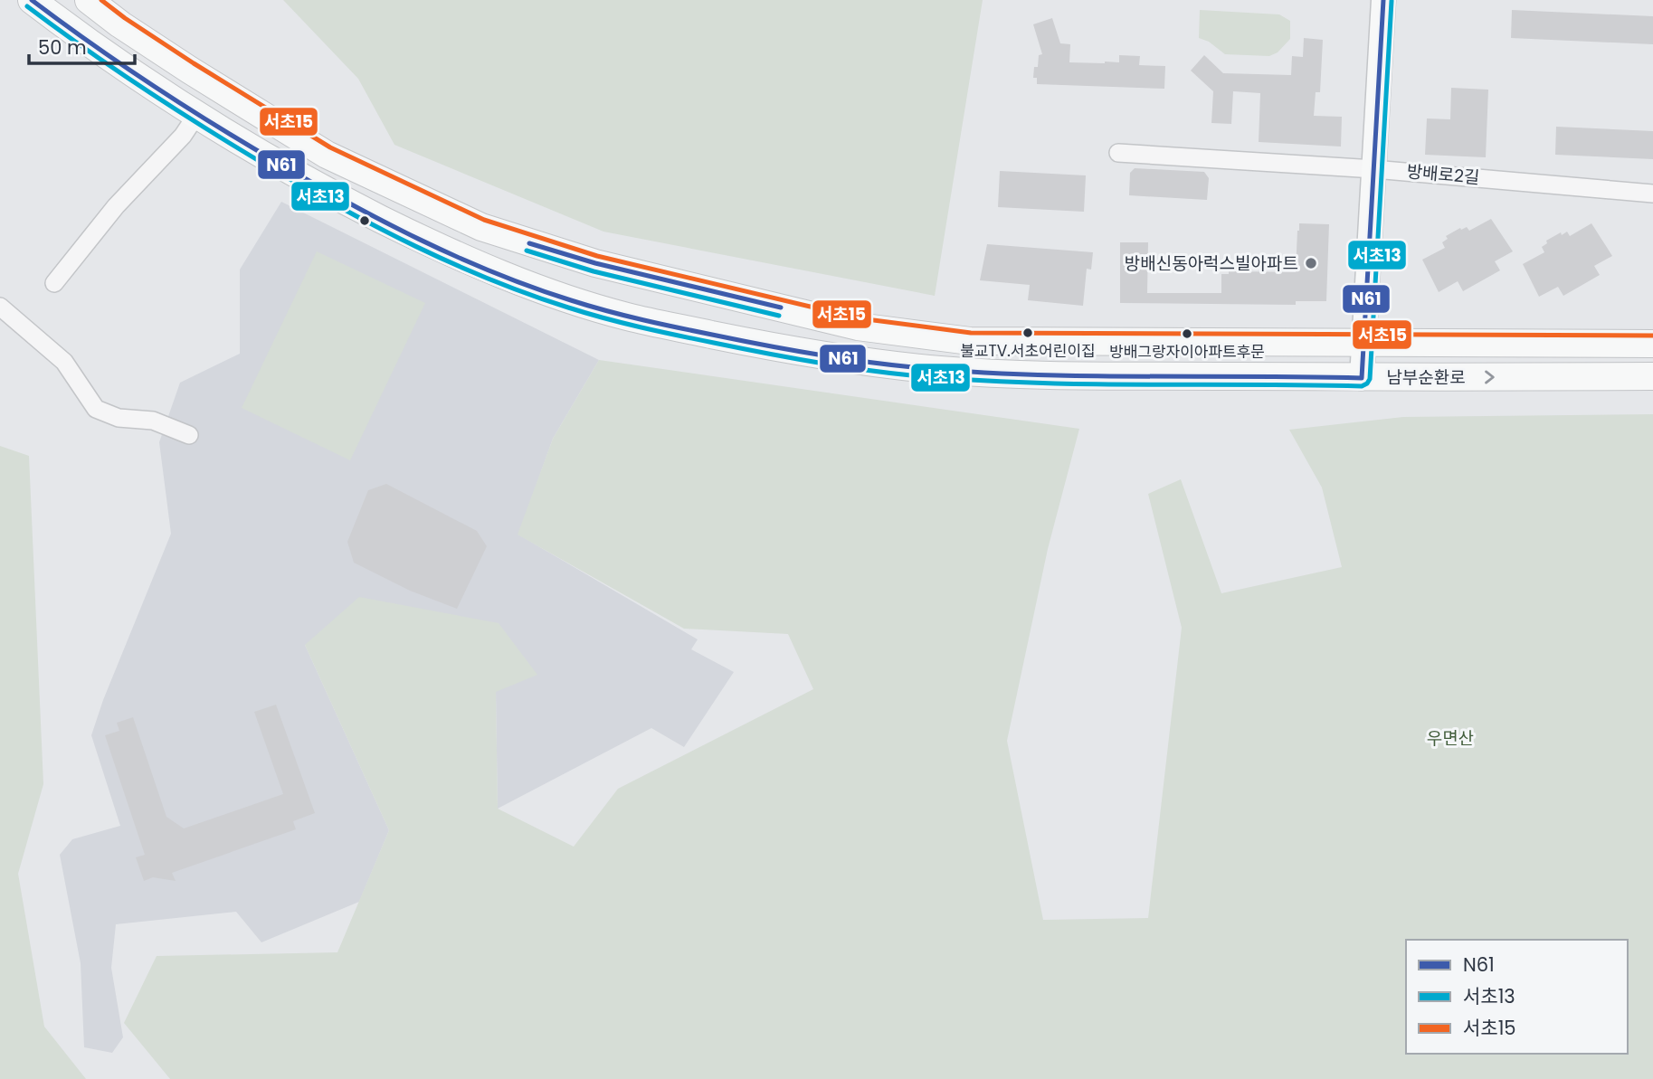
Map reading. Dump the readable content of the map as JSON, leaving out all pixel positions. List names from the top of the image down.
{
  "streets": {
    "main road": ["남부순환로"],
    "street": ["방배로2길"]
  },
  "parks": ["우면산"],
  "places": ["방배신동아럭스빌아파트", "불교TV.서초어린이집", "방배그랑자이아파트후문"],
  "lines": ["transit line N61", "transit line 서초15", "transit line 서초13"],
  "legend": ["N61", "서초13", "서초15"],
  "scale_bar": "50 m"
}
